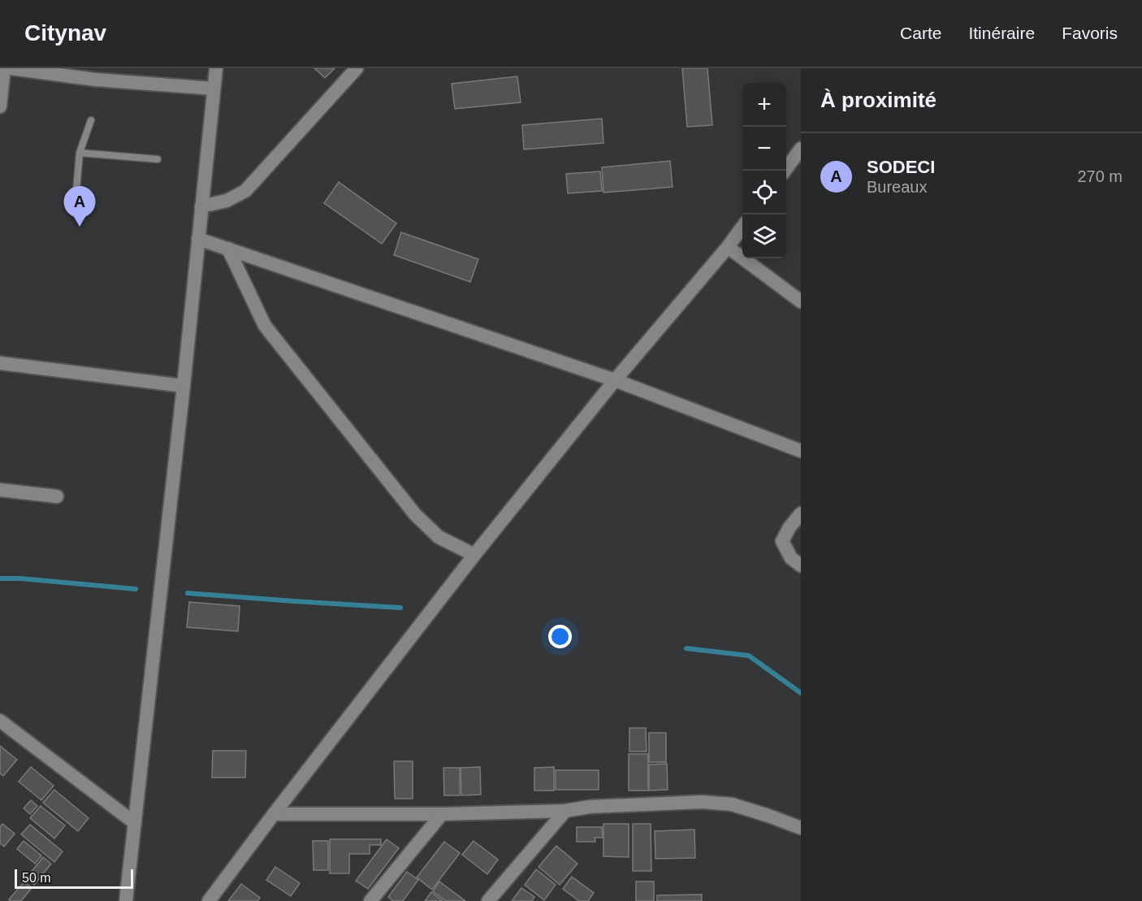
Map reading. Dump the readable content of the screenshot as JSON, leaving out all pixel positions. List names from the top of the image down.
{
  "scale_bar": "50 m",
  "page": {
    "header": "Citynav",
    "nav": ["Carte", "Itinéraire", "Favoris"],
    "heading": "À proximité",
    "map_buttons": ["+", "−"],
    "list": [
      {
        "mark": "A",
        "name": "SODECI",
        "note": "Bureaux",
        "value": "270 m"
      }
    ],
    "pins": "A",
    "scale": "50 m"
  }
}
